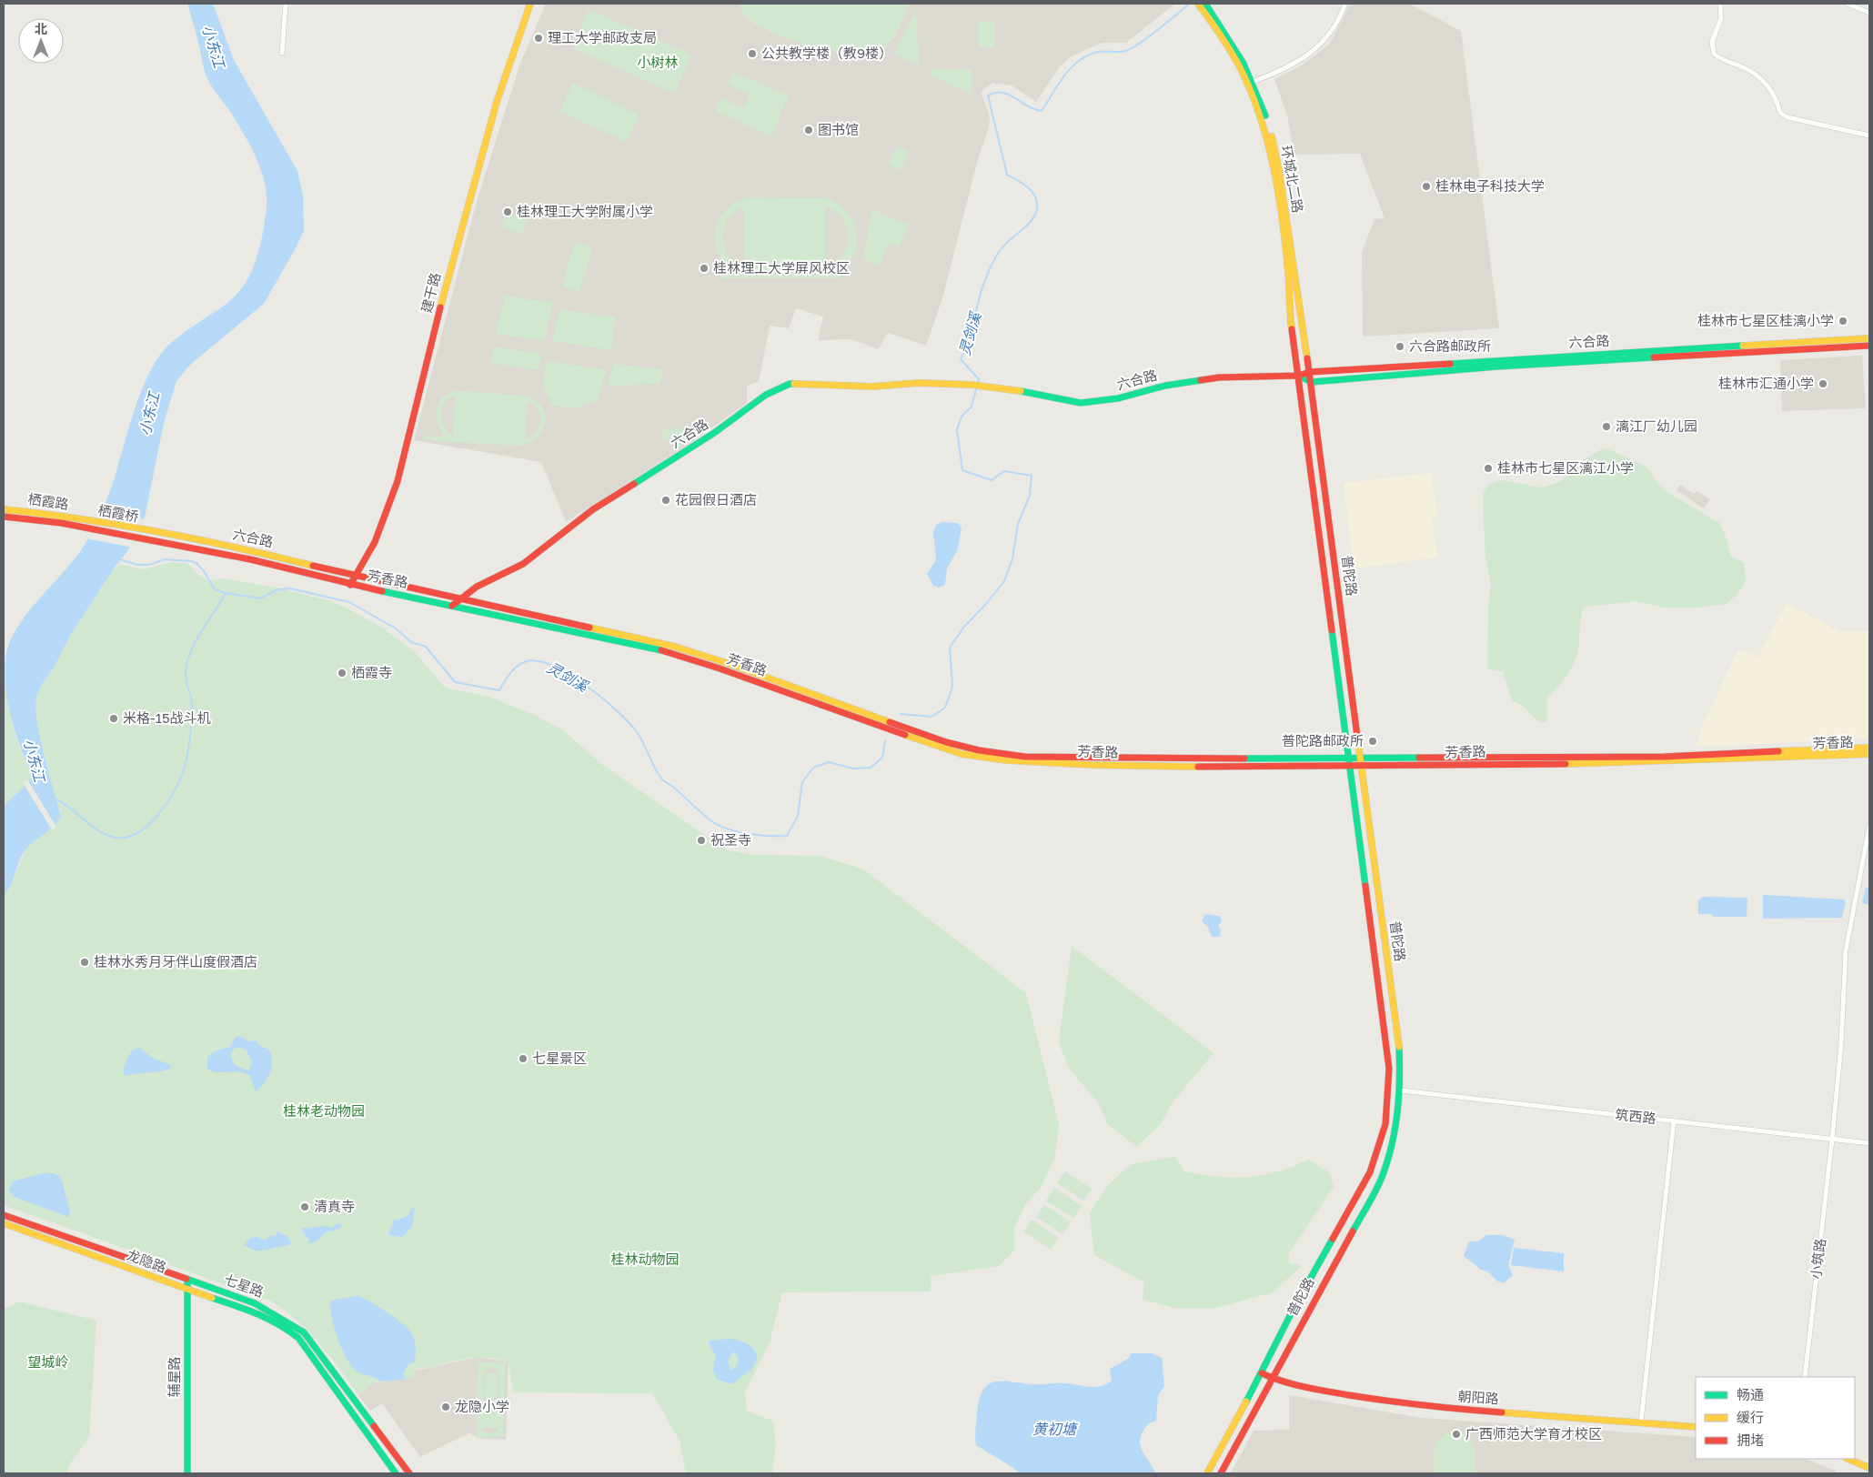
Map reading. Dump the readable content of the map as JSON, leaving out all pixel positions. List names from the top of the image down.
{
  "streets": {
    "main road": [
      "环城北二路",
      "建干路",
      "六合路",
      "栖霞路",
      "栖霞桥",
      "普陀路",
      "芳香路",
      "龙隐路",
      "七星路",
      "辅星路",
      "朝阳路"
    ],
    "street": ["筑西路", "小筑路"]
  },
  "crossings": [
    ["环城北二路", "六合路"],
    ["环城北二路", "普陀路"],
    ["建干路", "六合路"],
    ["建干路", "芳香路"],
    ["六合路", "栖霞桥"],
    ["六合路", "普陀路"],
    ["六合路", "芳香路"],
    ["栖霞路", "栖霞桥"],
    ["普陀路", "芳香路"],
    ["普陀路", "筑西路"],
    ["普陀路", "朝阳路"],
    ["筑西路", "小筑路"],
    ["龙隐路", "辅星路"],
    ["七星路", "辅星路"]
  ],
  "water": ["小东江", "灵剑溪", "黄初塘"],
  "parks": [
    "小树林",
    "桂林老动物园",
    "桂林动物园",
    "望城岭"
  ],
  "places": [
    "理工大学邮政支局",
    "公共教学楼（教9楼）",
    "图书馆",
    "桂林电子科技大学",
    "桂林理工大学附属小学",
    "桂林理工大学屏风校区",
    "桂林市七星区桂漓小学",
    "六合路邮政所",
    "桂林市汇通小学",
    "漓江厂幼儿园",
    "桂林市七星区漓江小学",
    "花园假日酒店",
    "栖霞寺",
    "米格-15战斗机",
    "普陀路邮政所",
    "祝圣寺",
    "桂林水秀月牙伴山度假酒店",
    "七星景区",
    "清真寺",
    "龙隐小学",
    "广西师范大学育才校区"
  ],
  "legend": ["畅通", "缓行", "拥堵"],
  "north": "top"
}
